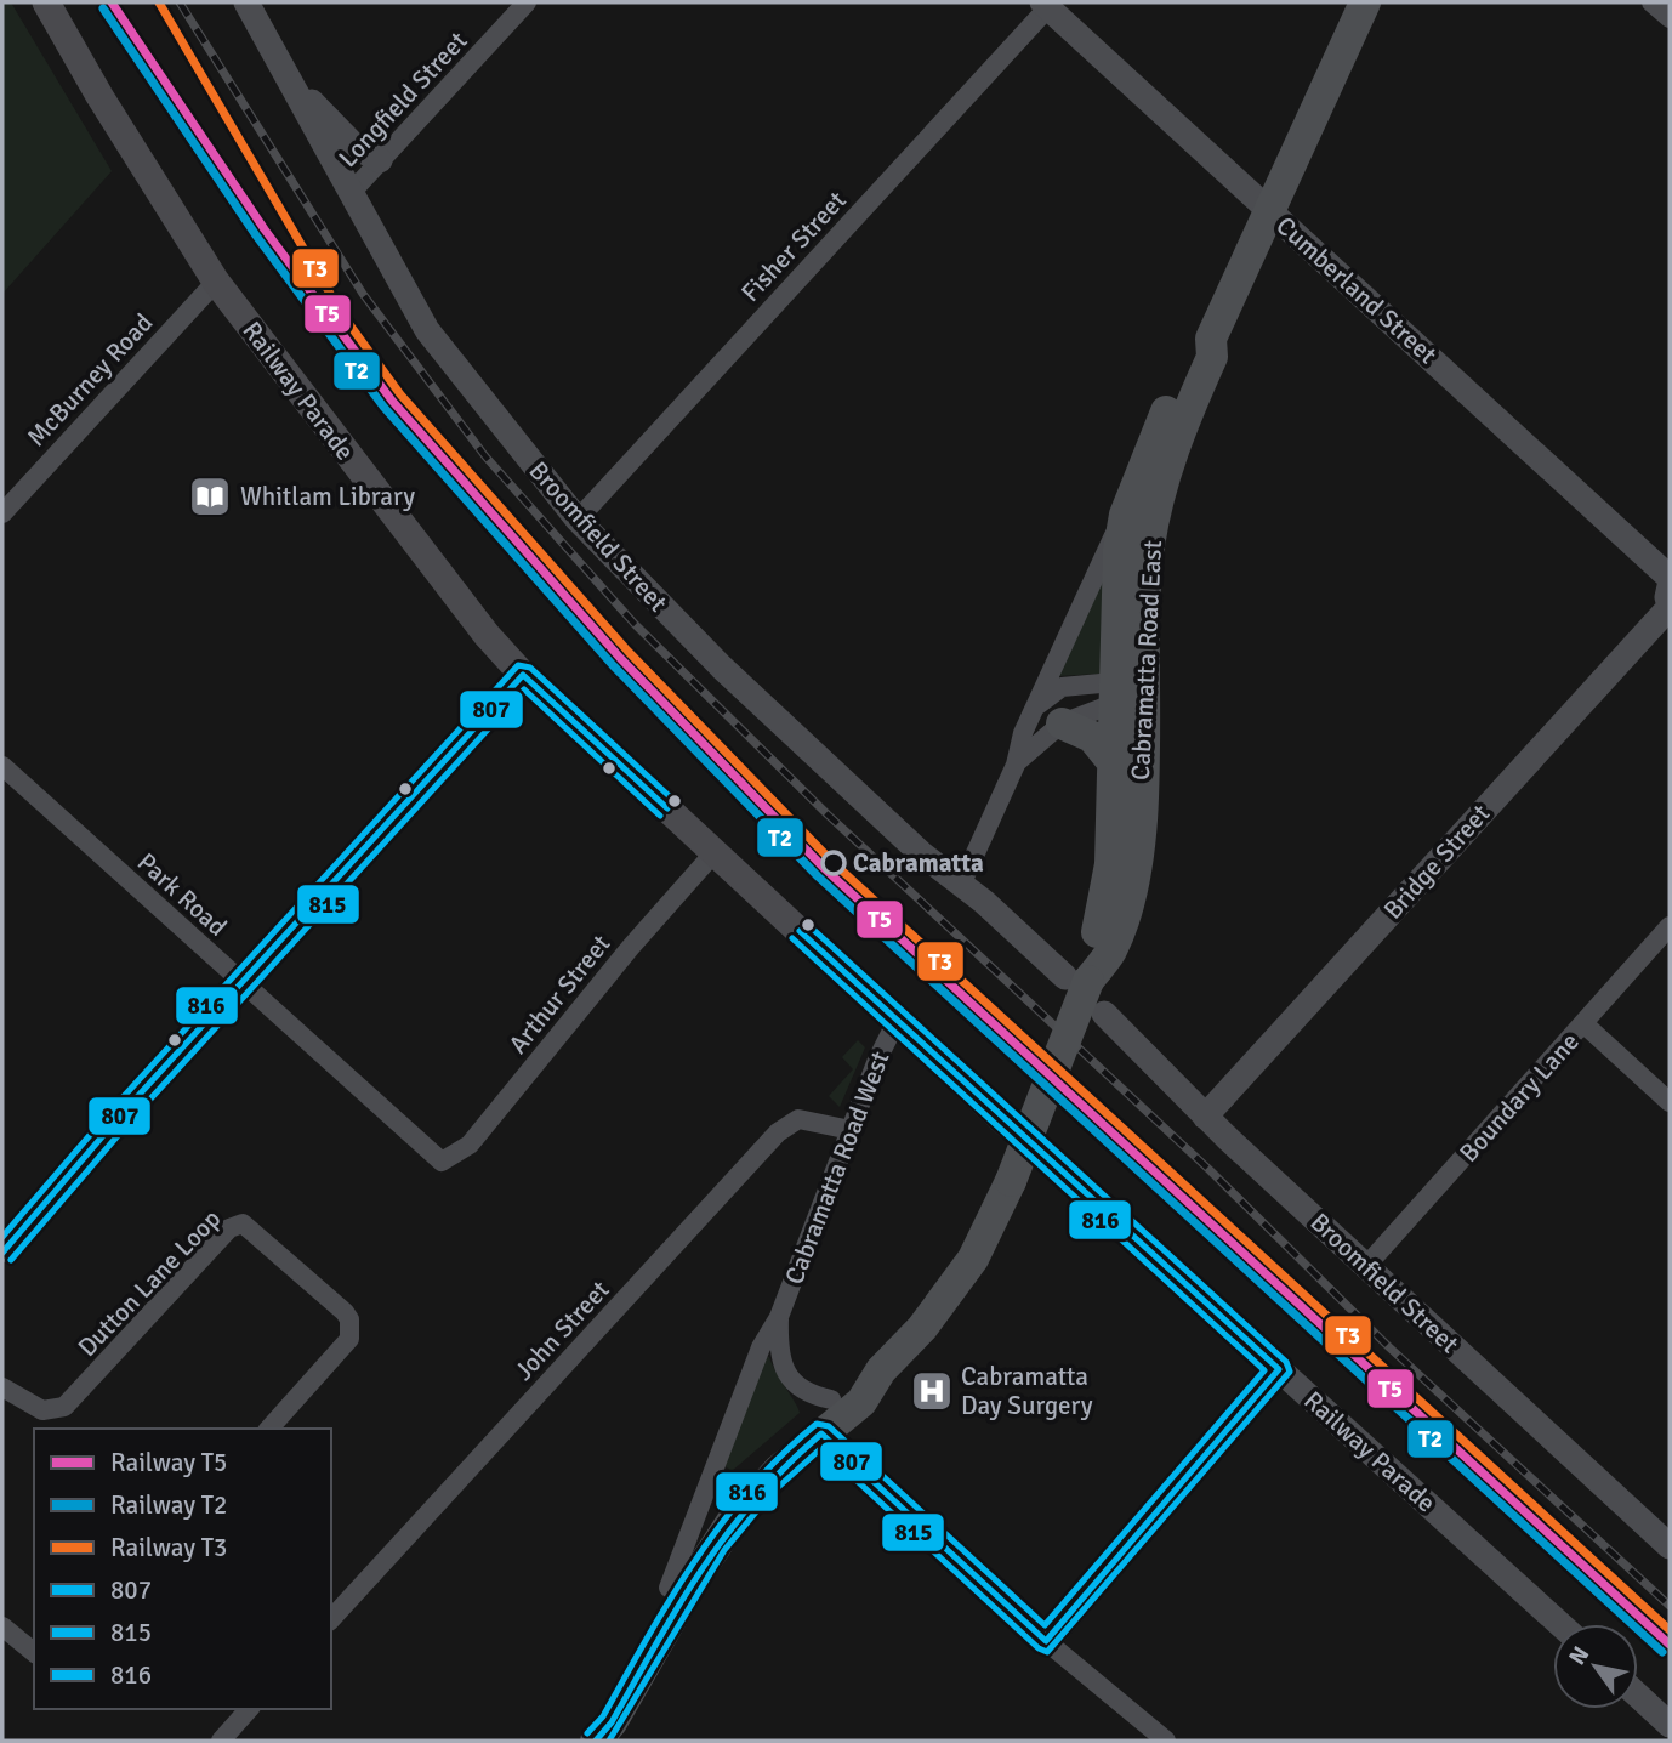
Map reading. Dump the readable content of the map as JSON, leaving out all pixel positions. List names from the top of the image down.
{
  "streets": {
    "main road": ["Railway Parade", "Cabramatta Road East", "Cabramatta Road West"],
    "street": [
      "Longfield Street",
      "Fisher Street",
      "Cumberland Street",
      "McBurney Road",
      "Broomfield Street",
      "Bridge Street",
      "Park Road",
      "Arthur Street",
      "Boundary Lane",
      "Dutton Lane Loop",
      "John Street"
    ]
  },
  "crossings": [
    ["Longfield Street", "Broomfield Street"],
    ["Fisher Street", "Cumberland Street"],
    ["Fisher Street", "Broomfield Street"],
    ["Cumberland Street", "Cabramatta Road East"],
    ["McBurney Road", "Railway Parade"],
    ["Railway Parade", "Arthur Street"],
    ["Railway Parade", "Cabramatta Road West"],
    ["Broomfield Street", "Cabramatta Road East"],
    ["Broomfield Street", "Bridge Street"],
    ["Broomfield Street", "Boundary Lane"],
    ["Cabramatta Road East", "Cabramatta Road West"],
    ["Park Road", "Arthur Street"],
    ["Cabramatta Road West", "John Street"]
  ],
  "places": {
    "library": ["Whitlam Library"],
    "other": ["Cabramatta"],
    "hospital": ["Cabramatta Day Surgery"]
  },
  "lines": [
    "rail line T5",
    "rail line T3",
    "rail line T2",
    "transit line 816",
    "transit line 807",
    "transit line 815"
  ],
  "legend": [
    "Railway T5",
    "Railway T2",
    "Railway T3",
    "807",
    "815",
    "816"
  ],
  "north": "top left"
}
